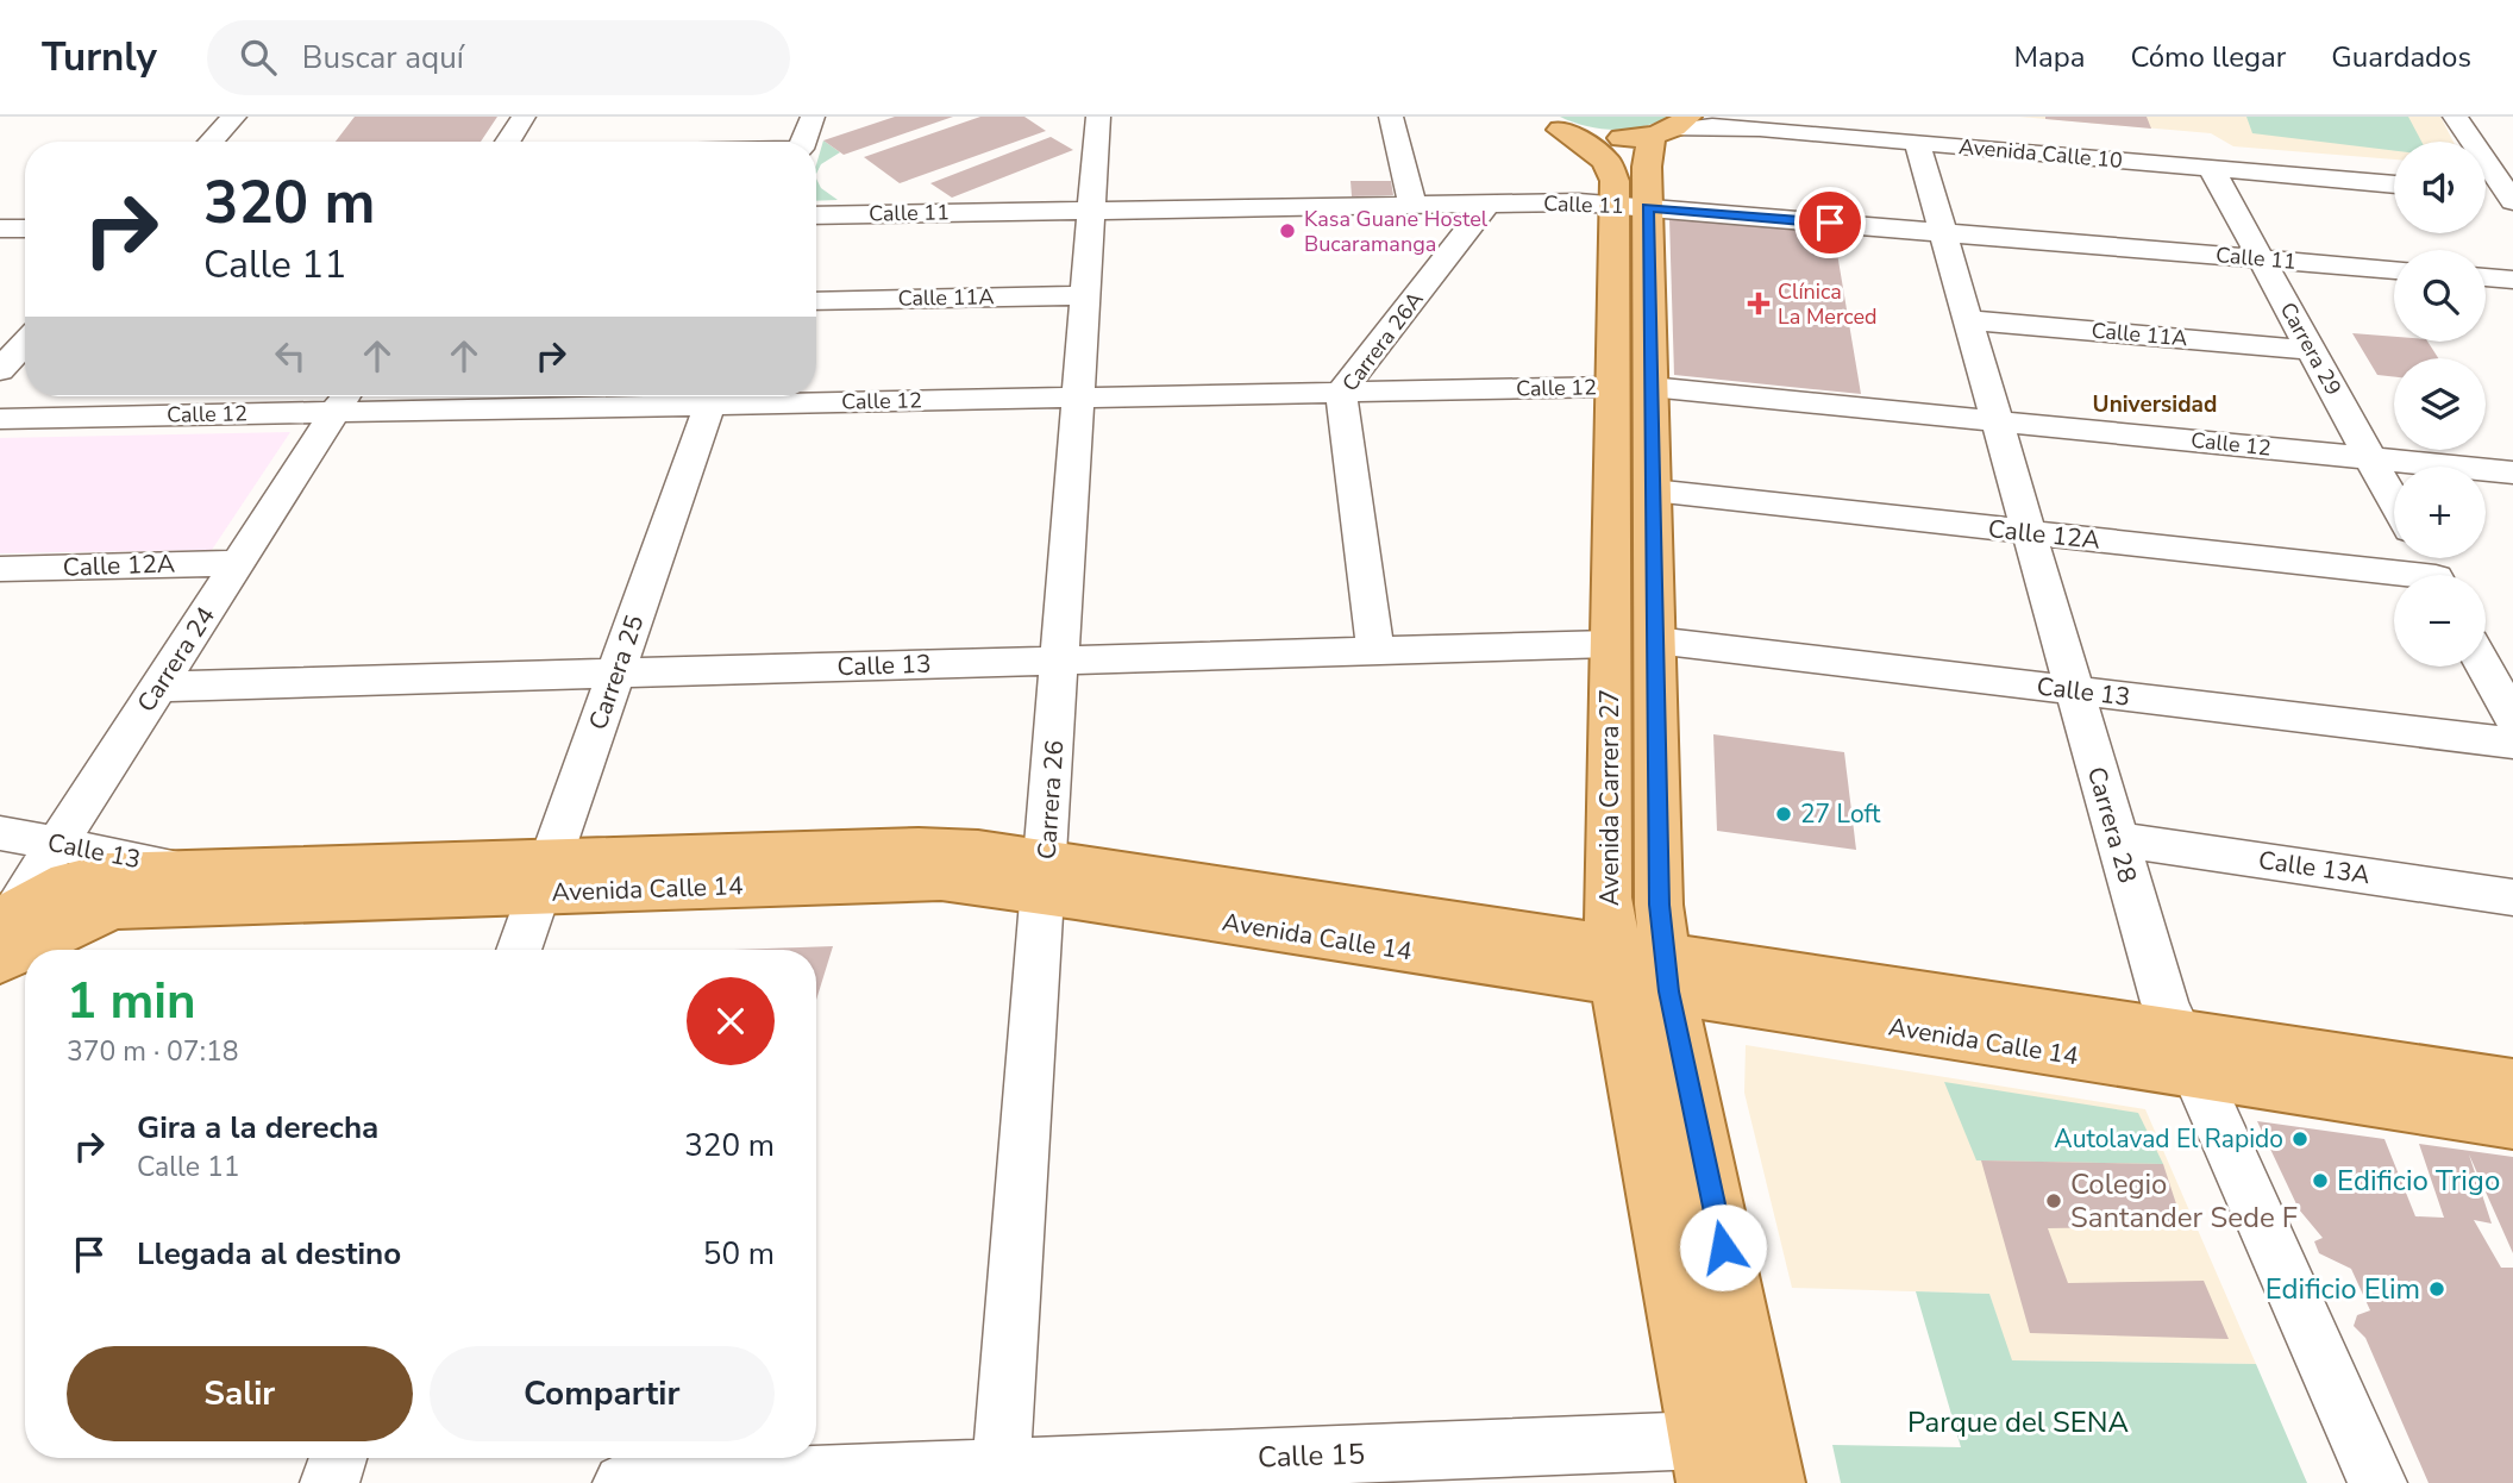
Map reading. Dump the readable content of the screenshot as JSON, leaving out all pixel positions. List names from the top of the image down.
{
  "streets": {
    "main road": ["Avenida Carrera 27", "Avenida Calle 14"],
    "street": [
      "Avenida Calle 10",
      "Calle 11",
      "Calle 11A",
      "Carrera 26A",
      "Carrera 29",
      "Calle 12",
      "Calle 12A",
      "Carrera 24",
      "Calle 13",
      "Carrera 25",
      "Carrera 26",
      "Carrera 28",
      "Calle 13A",
      "Calle 15"
    ]
  },
  "crossings": [
    ["Avenida Calle 10", "Carrera 29"],
    ["Avenida Calle 10", "Avenida Carrera 27"],
    ["Avenida Calle 10", "Carrera 28"],
    ["Calle 11", "Carrera 26A"],
    ["Calle 11", "Carrera 29"],
    ["Calle 11", "Avenida Carrera 27"],
    ["Calle 11", "Carrera 26"],
    ["Calle 11", "Carrera 28"],
    ["Calle 11A", "Carrera 29"],
    ["Calle 11A", "Carrera 26"],
    ["Calle 11A", "Carrera 28"],
    ["Carrera 26A", "Calle 12"],
    ["Carrera 26A", "Calle 13"],
    ["Carrera 29", "Calle 12"],
    ["Calle 12", "Carrera 24"],
    ["Calle 12", "Avenida Carrera 27"],
    ["Calle 12", "Carrera 26"],
    ["Calle 12", "Carrera 28"],
    ["Calle 12A", "Carrera 24"],
    ["Calle 12A", "Avenida Carrera 27"],
    ["Calle 12A", "Carrera 28"],
    ["Carrera 24", "Calle 13"],
    ["Calle 13", "Carrera 25"],
    ["Calle 13", "Avenida Carrera 27"],
    ["Calle 13", "Carrera 26"],
    ["Calle 13", "Carrera 28"],
    ["Calle 13", "Avenida Calle 14"],
    ["Carrera 25", "Avenida Calle 14"],
    ["Avenida Carrera 27", "Avenida Calle 14"],
    ["Avenida Carrera 27", "Calle 15"],
    ["Carrera 26", "Avenida Calle 14"],
    ["Carrera 26", "Calle 15"],
    ["Carrera 28", "Calle 13A"],
    ["Carrera 28", "Avenida Calle 14"]
  ],
  "districts": ["Universidad"],
  "parks": ["Parque del SENA"],
  "places": {
    "other": [
      "Kasa Guane Hostel Bucaramanga",
      "27 Loft",
      "Autolavad El Rapido",
      "Edificio Trigo",
      "Colegio Santander Sede F",
      "Edificio Elim"
    ],
    "health": ["Clínica La Merced"]
  },
  "page": {
    "header": "Turnly",
    "search": "Buscar aquí",
    "nav": ["Mapa", "Cómo llegar", "Guardados"],
    "map_buttons": ["+", "−"],
    "turn": ["320 m", "Calle 11"],
    "heading": ["1 min", "370 m · 07:18"],
    "list": [
      {
        "name": "Gira a la derecha",
        "note": "Calle 11",
        "value": "320 m"
      },
      {
        "name": "Llegada al destino",
        "value": "50 m"
      }
    ],
    "buttons": ["Salir", "Compartir"]
  }
}
